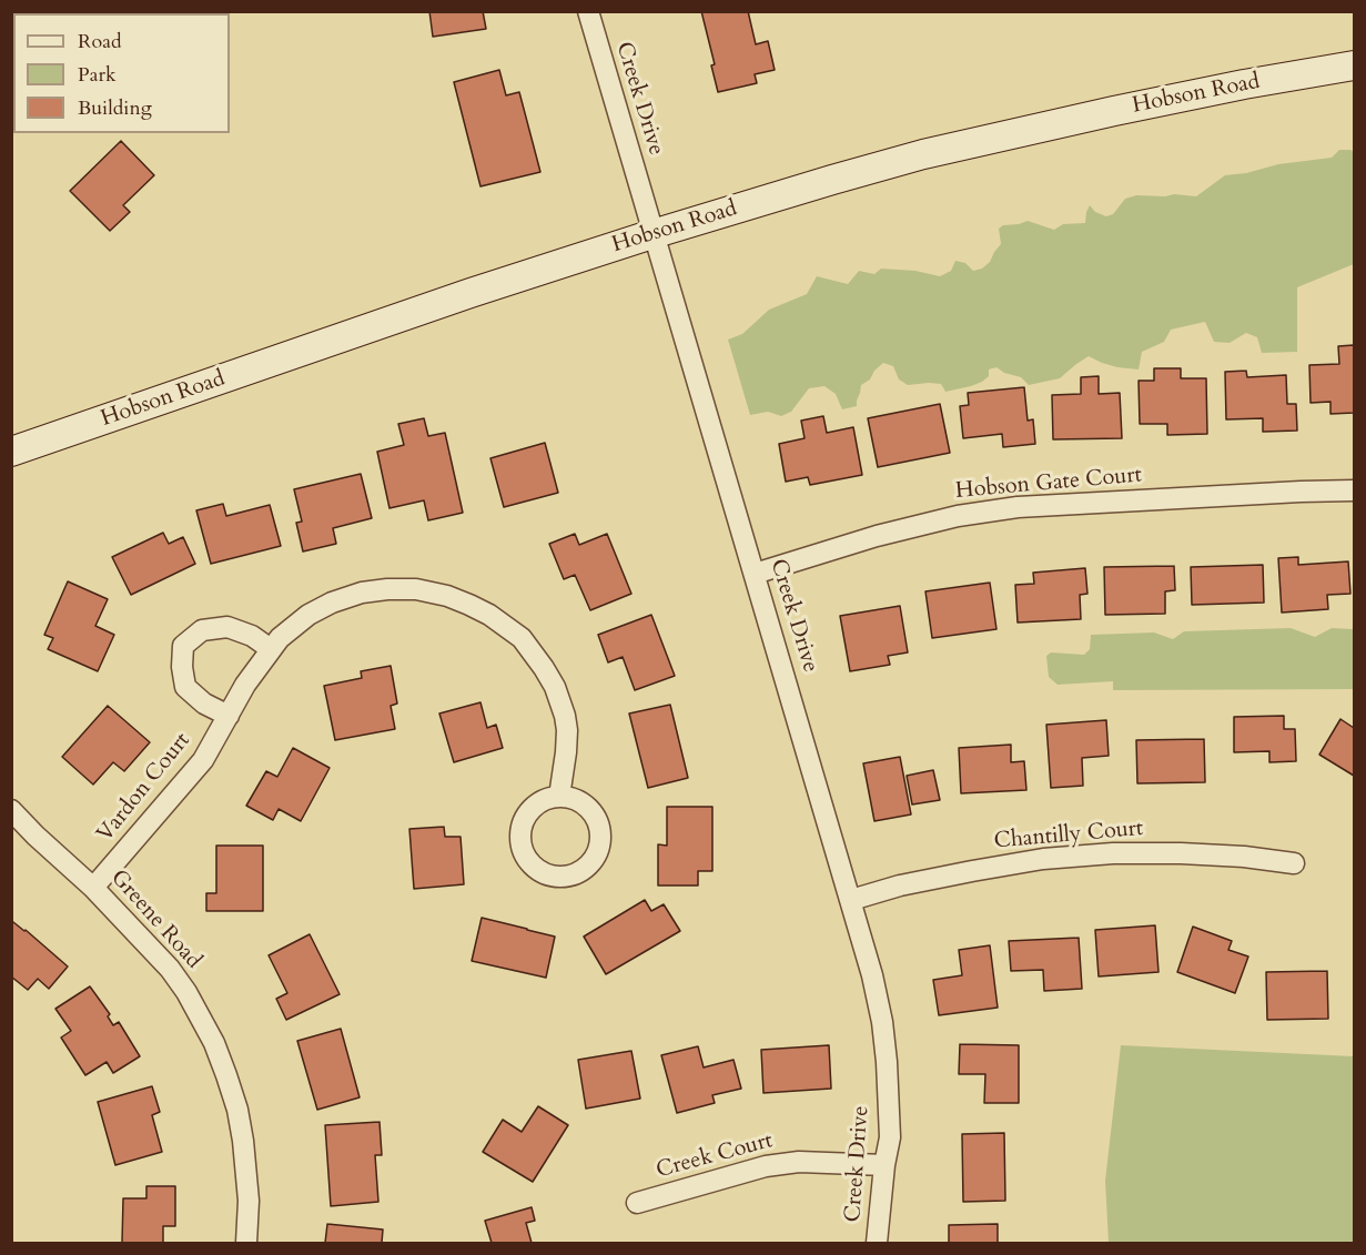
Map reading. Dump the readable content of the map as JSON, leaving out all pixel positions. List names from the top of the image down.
{
  "streets": {
    "main road": ["Hobson Road"],
    "street": [
      "Creek Drive",
      "Hobson Gate Court",
      "Vardon Court",
      "Chantilly Court",
      "Greene Road",
      "Creek Court"
    ]
  },
  "crossings": [
    ["Hobson Road", "Creek Drive"],
    ["Creek Drive", "Hobson Gate Court"],
    ["Creek Drive", "Chantilly Court"],
    ["Creek Drive", "Creek Court"],
    ["Vardon Court", "Greene Road"]
  ],
  "legend": ["Road", "Park", "Building"]
}
